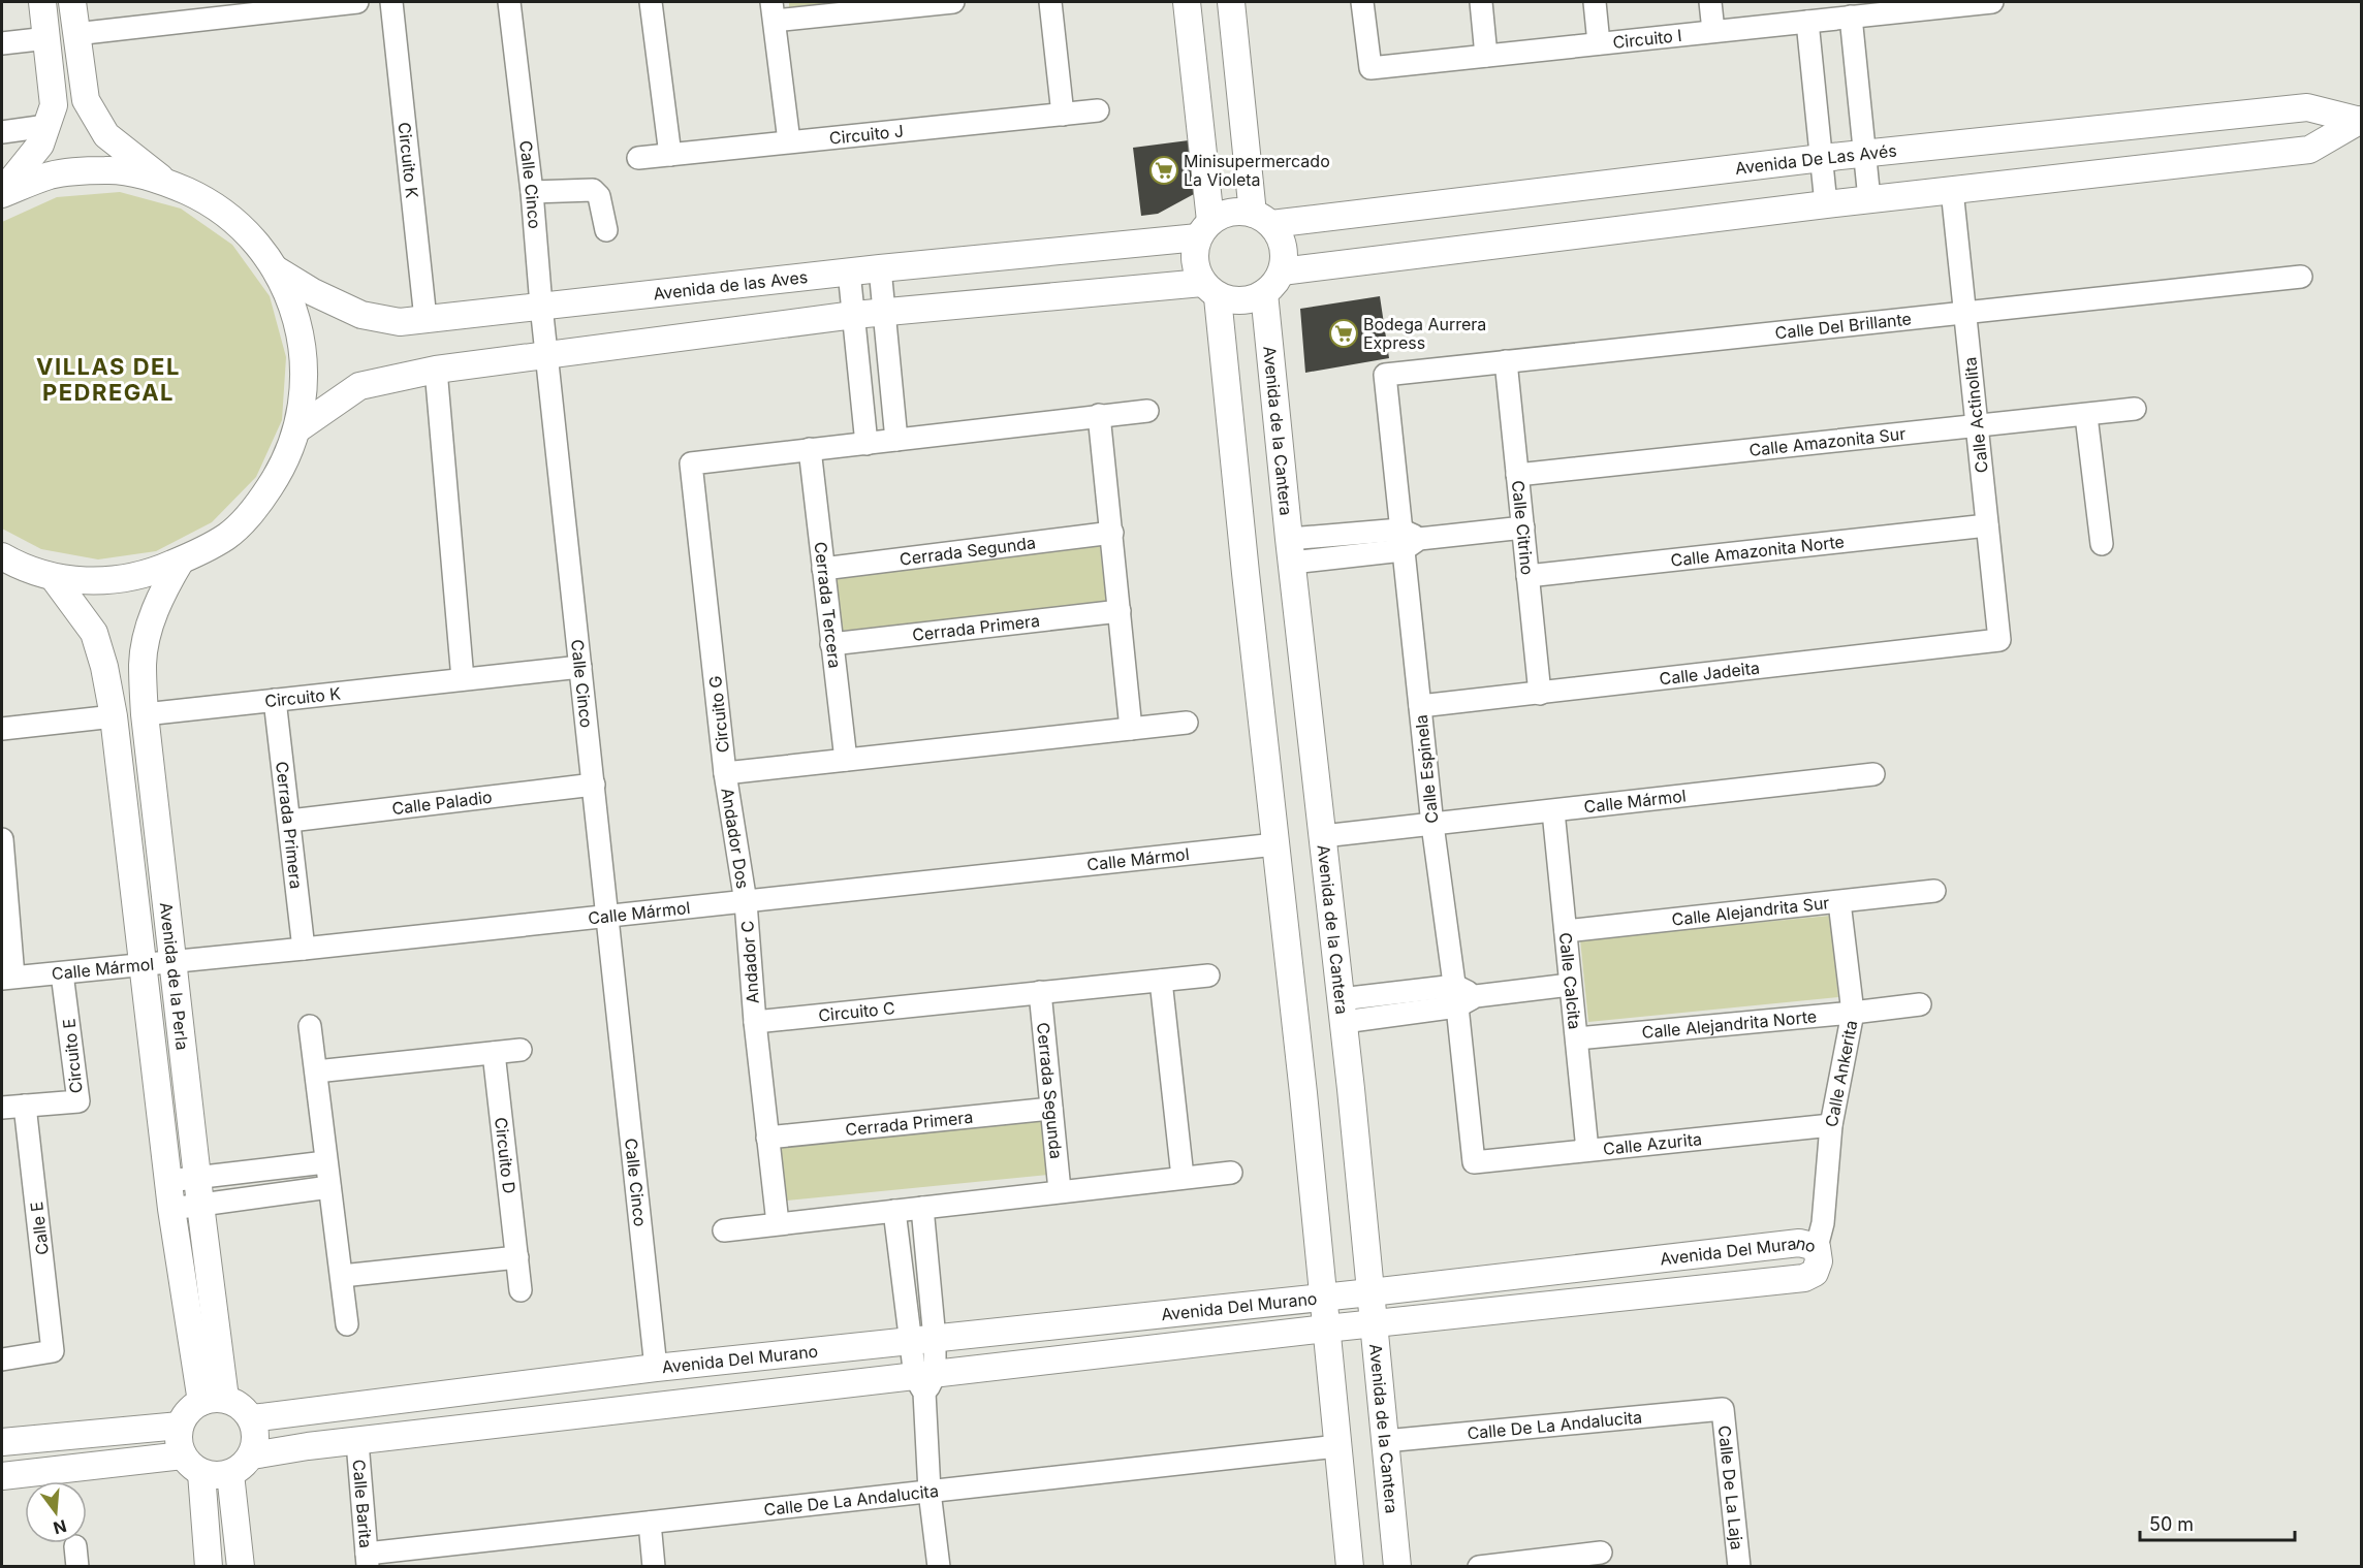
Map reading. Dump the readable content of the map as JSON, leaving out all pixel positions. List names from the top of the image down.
{
  "streets": {
    "street": [
      "Circuito I",
      "Circuito J",
      "Circuito K",
      "Avenida De Las Avés",
      "Calle Cinco",
      "Avenida de las Aves",
      "Calle Del Brillante",
      "Calle Actinolita",
      "Avenida de la Cantera",
      "Calle Amazonita Sur",
      "Calle Citrino",
      "Calle Amazonita Norte",
      "Cerrada Segunda",
      "Cerrada Tercera",
      "Cerrada Primera",
      "Calle Jadeita",
      "Circuito G",
      "Calle Espinela",
      "Calle Paladio",
      "Calle Mármol",
      "Andador Dos",
      "Calle Alejandrita Sur",
      "Andador C",
      "Avenida de la Perla",
      "Calle Calcita",
      "Circuito C",
      "Calle Alejandrita Norte",
      "Circuito E",
      "Calle Ankerita",
      "Calle Azurita",
      "Circuito D",
      "Calle E",
      "Avenida Del Murano",
      "Calle De La Andalucita",
      "Calle De La Laja",
      "Calle Barita"
    ]
  },
  "crossings": [
    ["Circuito K", "Calle Cinco"],
    ["Circuito K", "Avenida de las Aves"],
    ["Circuito K", "Cerrada Primera"],
    ["Circuito K", "Avenida de la Perla"],
    ["Avenida De Las Avés", "Avenida de las Aves"],
    ["Avenida De Las Avés", "Calle Actinolita"],
    ["Avenida De Las Avés", "Avenida de la Cantera"],
    ["Calle Cinco", "Avenida de las Aves"],
    ["Calle Cinco", "Calle Paladio"],
    ["Calle Cinco", "Calle Mármol"],
    ["Calle Cinco", "Avenida Del Murano"],
    ["Avenida de las Aves", "Avenida de la Cantera"],
    ["Calle Del Brillante", "Calle Actinolita"],
    ["Calle Del Brillante", "Calle Citrino"],
    ["Calle Del Brillante", "Calle Espinela"],
    ["Calle Actinolita", "Calle Amazonita Sur"],
    ["Calle Actinolita", "Calle Amazonita Norte"],
    ["Calle Actinolita", "Calle Jadeita"],
    ["Avenida de la Cantera", "Calle Mármol"],
    ["Avenida de la Cantera", "Avenida Del Murano"],
    ["Avenida de la Cantera", "Calle De La Andalucita"],
    ["Calle Amazonita Sur", "Calle Citrino"],
    ["Calle Citrino", "Calle Amazonita Norte"],
    ["Calle Citrino", "Calle Jadeita"],
    ["Cerrada Segunda", "Cerrada Tercera"],
    ["Cerrada Segunda", "Cerrada Primera"],
    ["Cerrada Segunda", "Circuito C"],
    ["Cerrada Tercera", "Cerrada Primera"],
    ["Cerrada Tercera", "Circuito G"],
    ["Cerrada Primera", "Calle Paladio"],
    ["Cerrada Primera", "Calle Mármol"],
    ["Calle Jadeita", "Calle Espinela"],
    ["Circuito G", "Andador Dos"],
    ["Calle Espinela", "Calle Mármol"],
    ["Calle Espinela", "Calle Azurita"],
    ["Calle Mármol", "Andador Dos"],
    ["Calle Mármol", "Andador C"],
    ["Calle Mármol", "Avenida de la Perla"],
    ["Calle Mármol", "Calle Calcita"],
    ["Calle Mármol", "Circuito E"],
    ["Andador Dos", "Andador C"],
    ["Calle Alejandrita Sur", "Calle Calcita"],
    ["Calle Alejandrita Sur", "Calle Ankerita"],
    ["Andador C", "Circuito C"],
    ["Avenida de la Perla", "Avenida Del Murano"],
    ["Calle Calcita", "Calle Alejandrita Norte"],
    ["Calle Calcita", "Calle Azurita"],
    ["Calle Alejandrita Norte", "Calle Ankerita"],
    ["Circuito E", "Calle E"],
    ["Calle Ankerita", "Calle Azurita"],
    ["Calle Ankerita", "Avenida Del Murano"],
    ["Avenida Del Murano", "Calle Barita"],
    ["Calle De La Andalucita", "Calle De La Laja"],
    ["Calle De La Andalucita", "Calle Barita"]
  ],
  "districts": ["VILLAS DEL PEDREGAL"],
  "places": {
    "supermarket": ["Minisupermercado La Violeta", "Bodega Aurrera Express"]
  },
  "scale_bar": "50 m",
  "north": "bottom"
}
